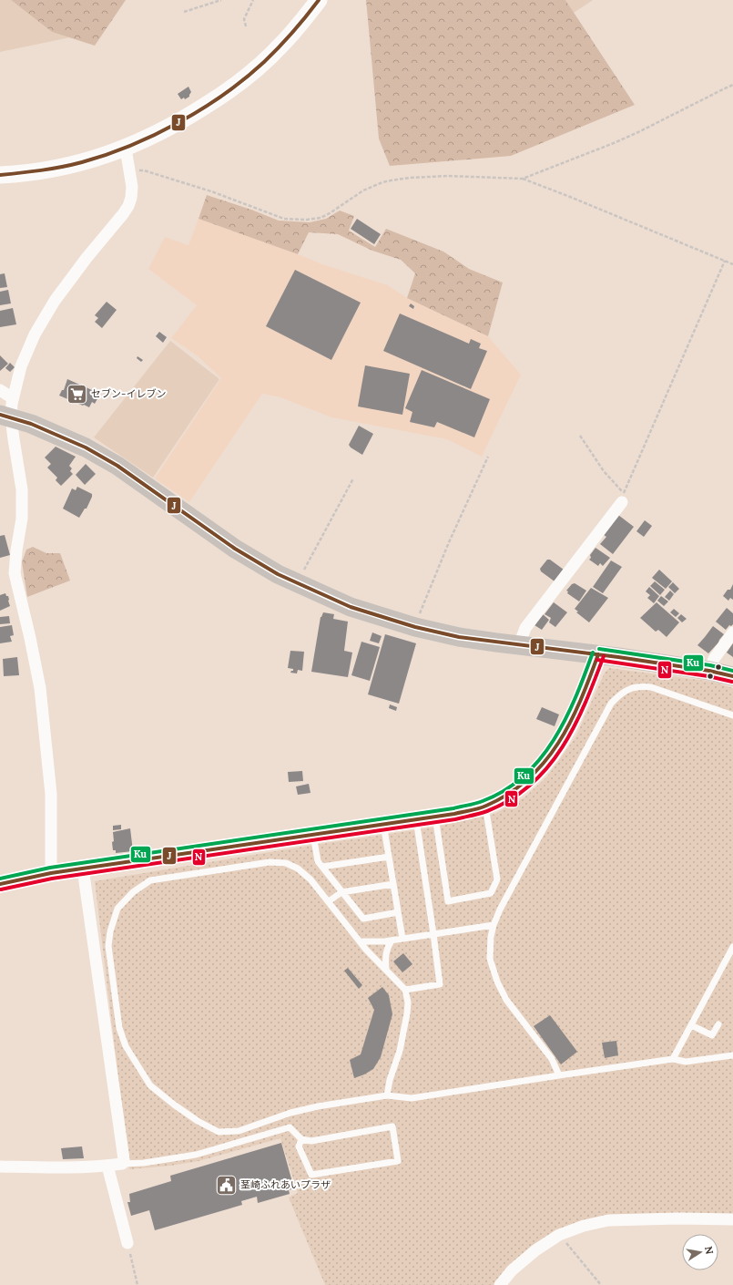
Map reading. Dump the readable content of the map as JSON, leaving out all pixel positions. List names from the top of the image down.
{
  "places": {
    "supermarket": ["セブン-イレブン"],
    "public building": ["茎崎ふれあいプラザ"]
  },
  "lines": ["transit line J", "transit line Ku", "transit line N"],
  "north": "right"
}
